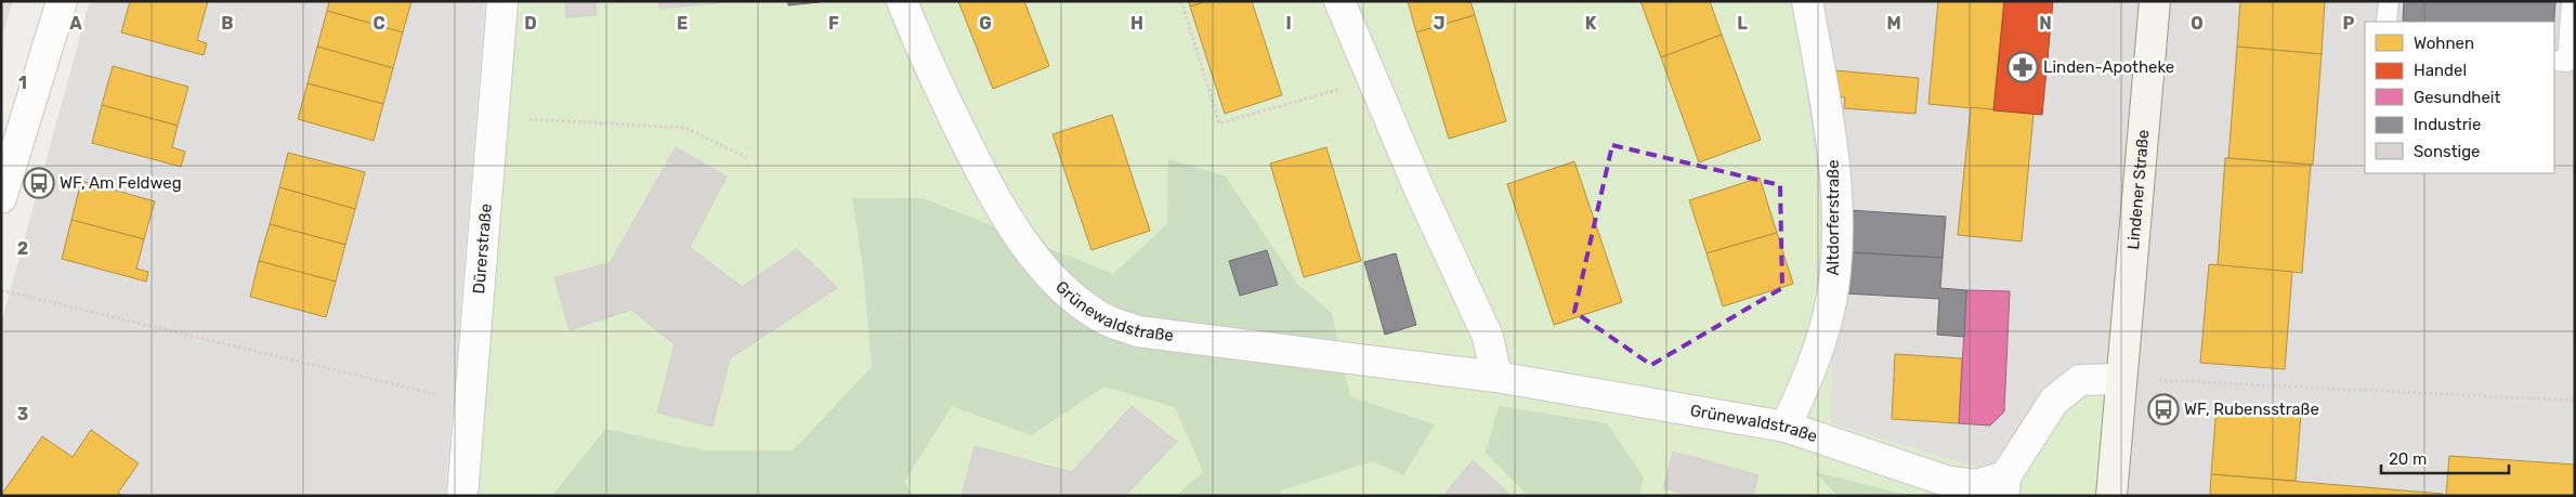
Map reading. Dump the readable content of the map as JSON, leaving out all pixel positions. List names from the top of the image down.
{
  "streets": {
    "main road": ["Lindener Straße"],
    "street": ["Altdorferstraße", "Dürerstraße", "Grünewaldstraße"]
  },
  "crossings": [
    ["Altdorferstraße", "Grünewaldstraße"]
  ],
  "places": {
    "pharmacy": ["Linden-Apotheke"],
    "bus stop": ["WF, Am Feldweg", "WF, Rubensstraße"]
  },
  "legend": [
    "Wohnen",
    "Handel",
    "Gesundheit",
    "Industrie",
    "Sonstige"
  ],
  "scale_bar": "20 m",
  "grid": {
    "columns": [
      "A",
      "B",
      "C",
      "D",
      "E",
      "F",
      "G",
      "H",
      "I",
      "J",
      "K",
      "L",
      "M",
      "N",
      "O",
      "P"
    ],
    "rows": ["1", "2", "3"]
  }
}
